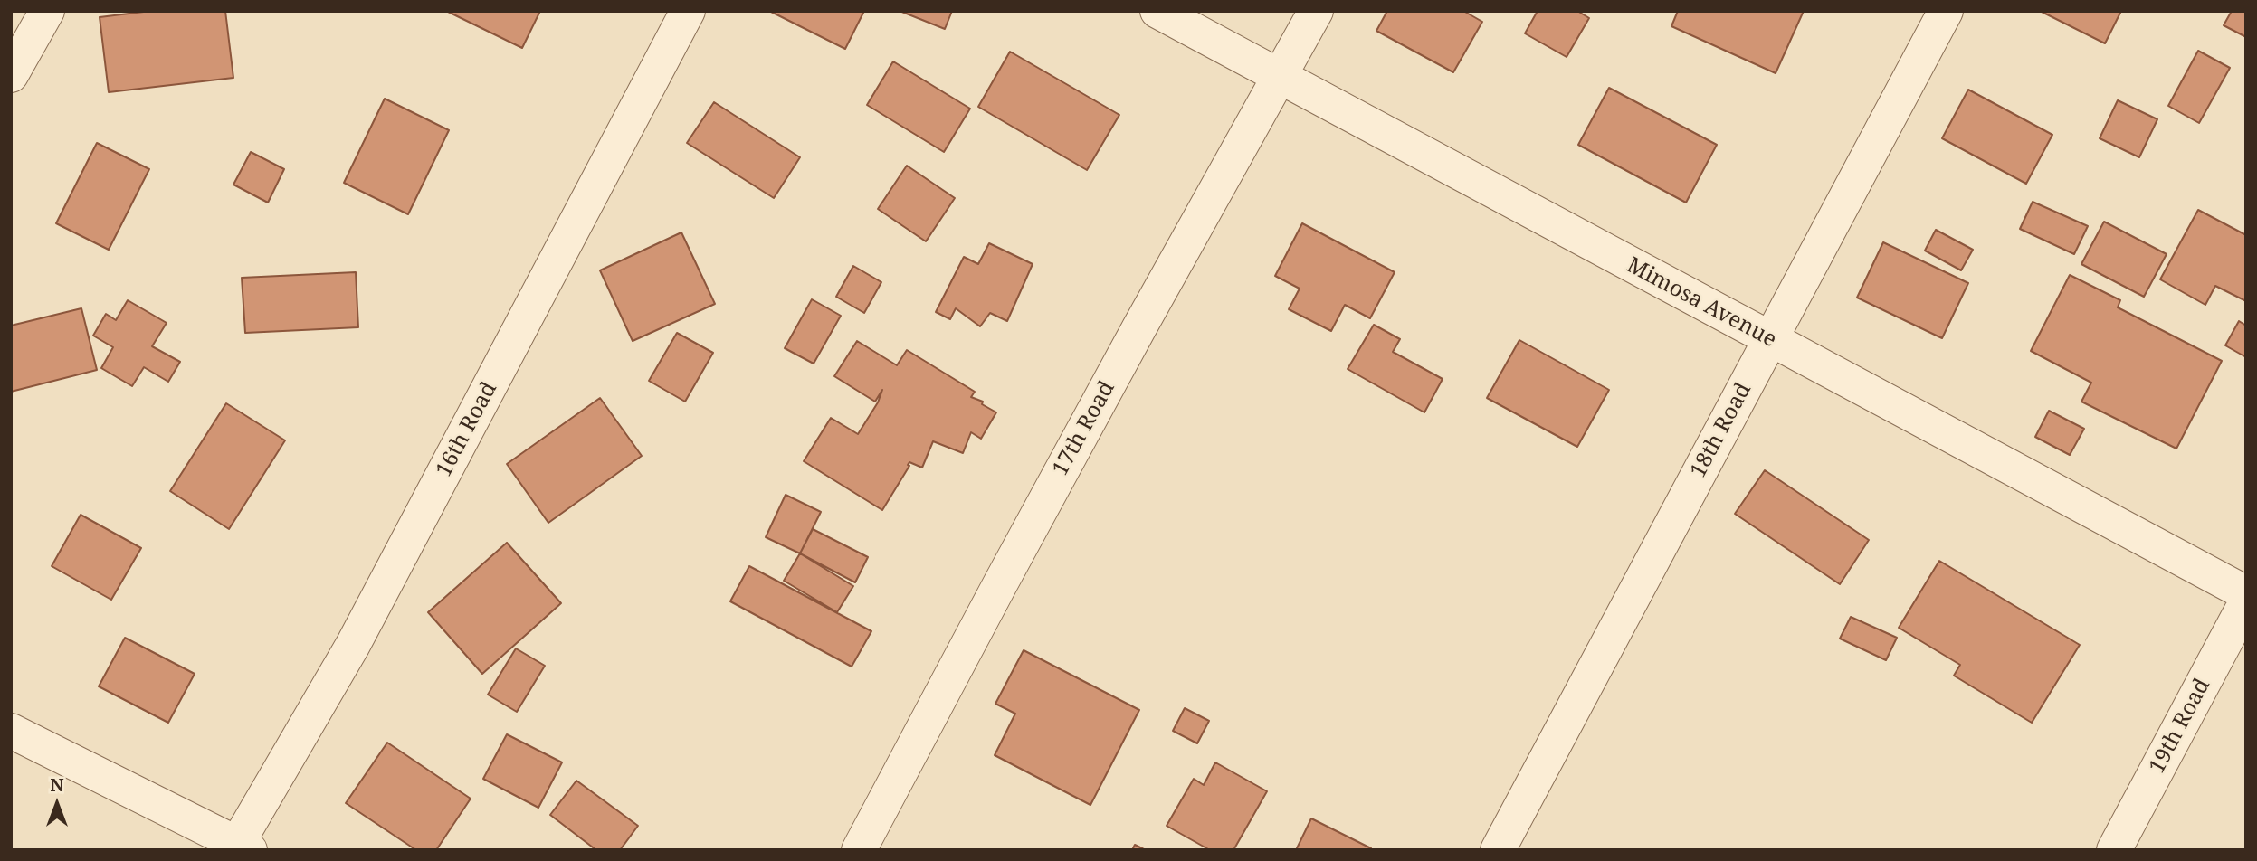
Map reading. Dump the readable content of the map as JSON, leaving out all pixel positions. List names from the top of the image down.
{
  "streets": {
    "street": [
      "Mimosa Avenue",
      "17th Road",
      "16th Road",
      "18th Road",
      "19th Road"
    ]
  },
  "crossings": [
    ["Mimosa Avenue", "17th Road"],
    ["Mimosa Avenue", "18th Road"]
  ],
  "north": "top"
}
